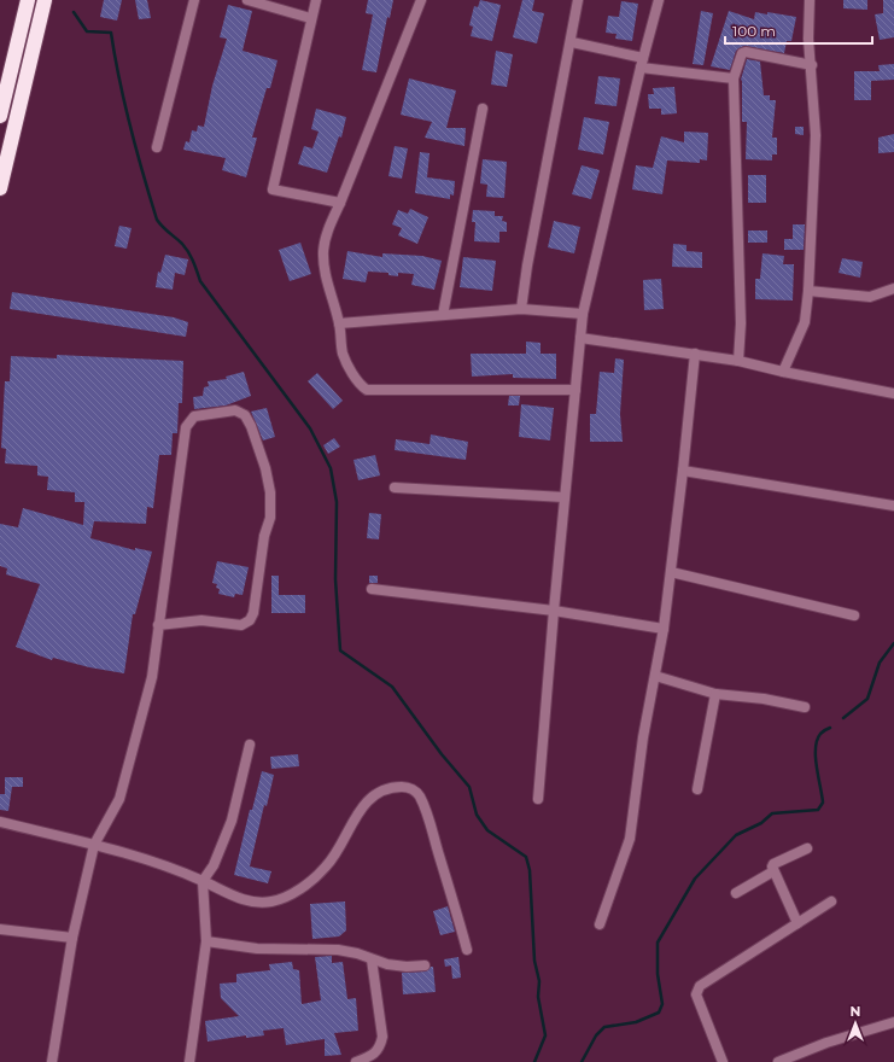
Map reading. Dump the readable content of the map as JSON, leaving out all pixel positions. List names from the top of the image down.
{
  "scale_bar": "100 m",
  "north": "top"
}
